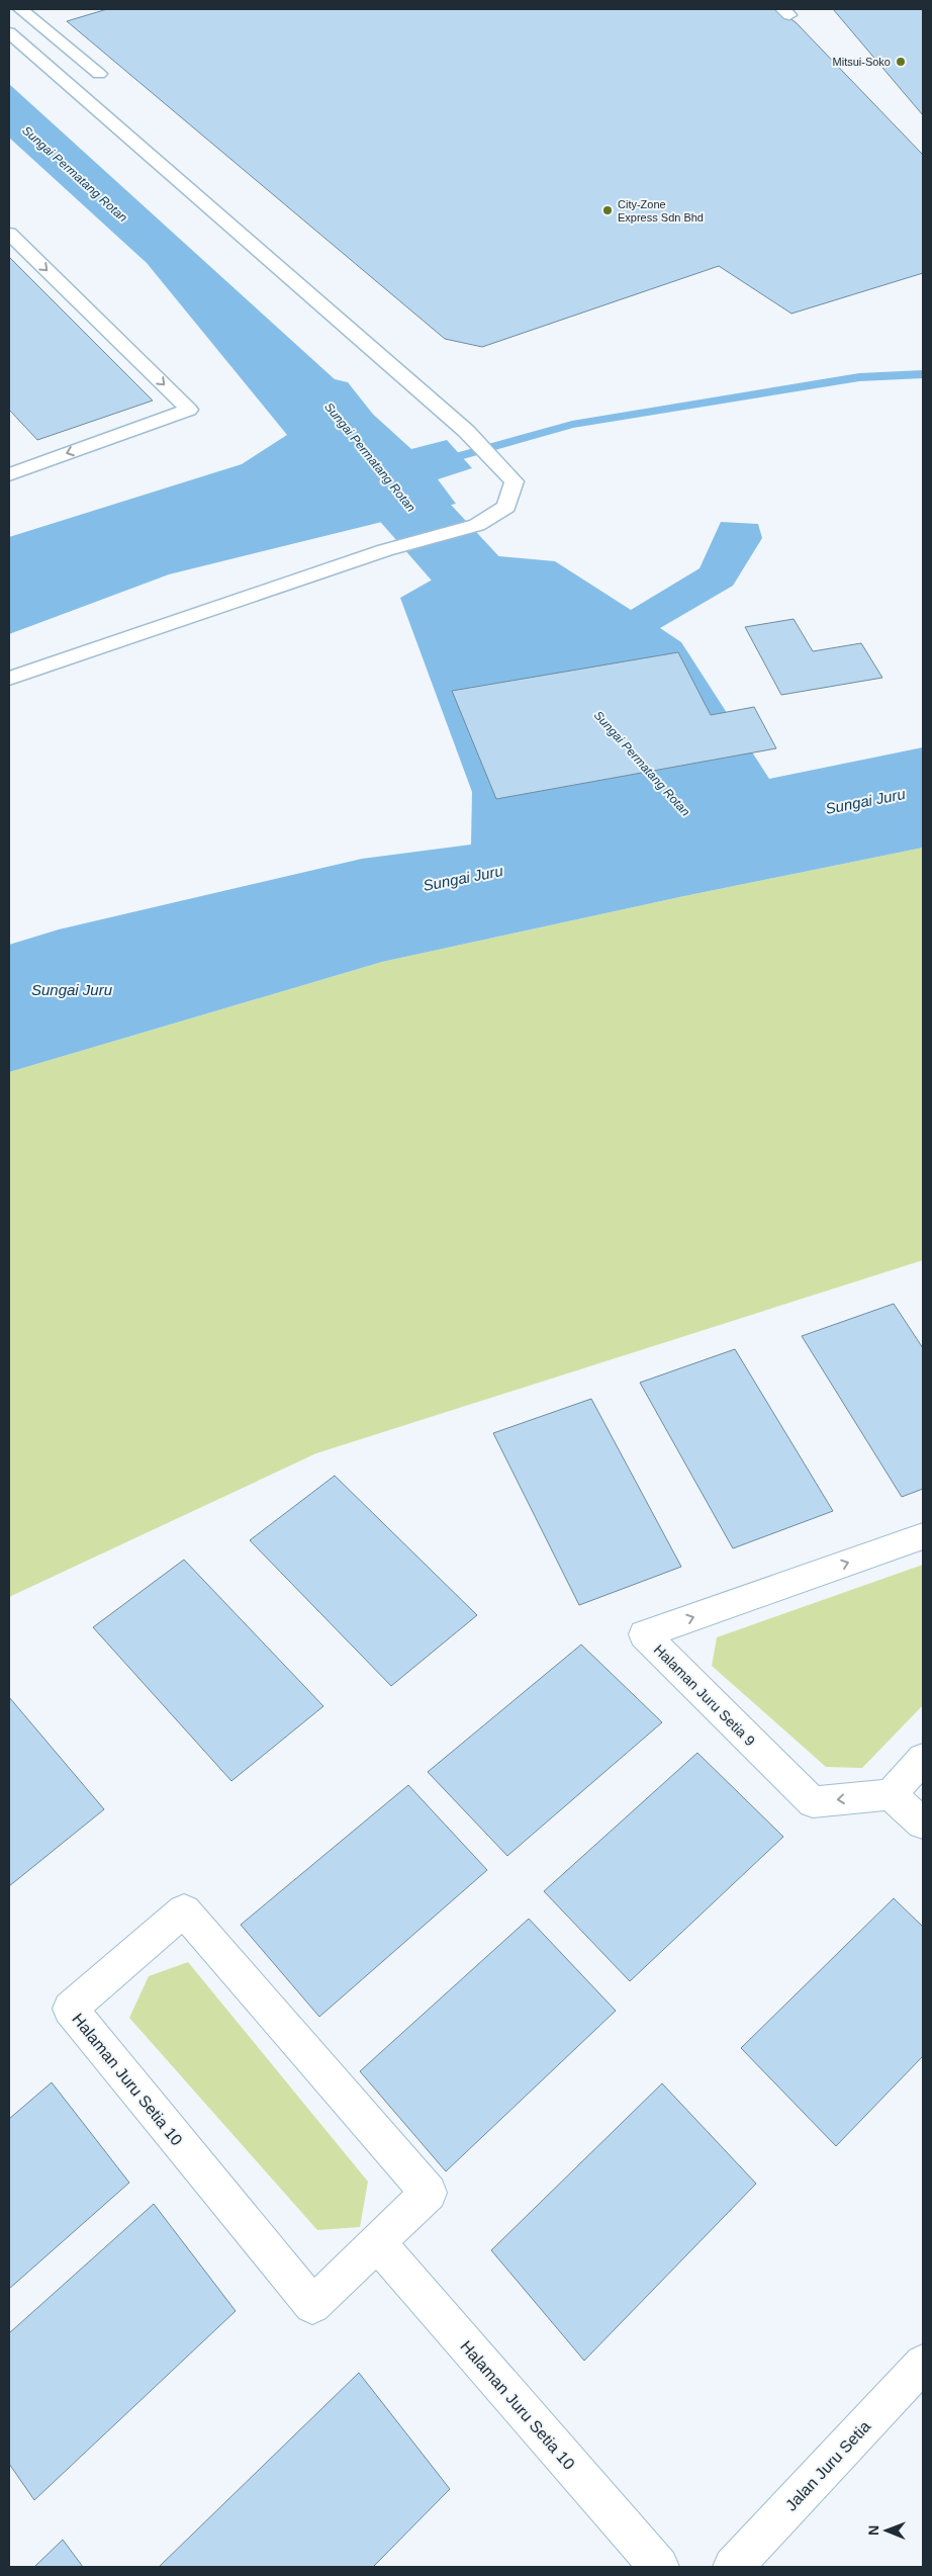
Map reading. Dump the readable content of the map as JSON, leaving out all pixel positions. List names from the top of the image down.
{
  "streets": {
    "street": ["Halaman Juru Setia 9", "Halaman Juru Setia 10", "Jalan Juru Setia"]
  },
  "water": ["Sungai Permatang Rotan", "Sungai Juru"],
  "places": ["Mitsui-Soko", "City-Zone Express Sdn Bhd"],
  "north": "left"
}
